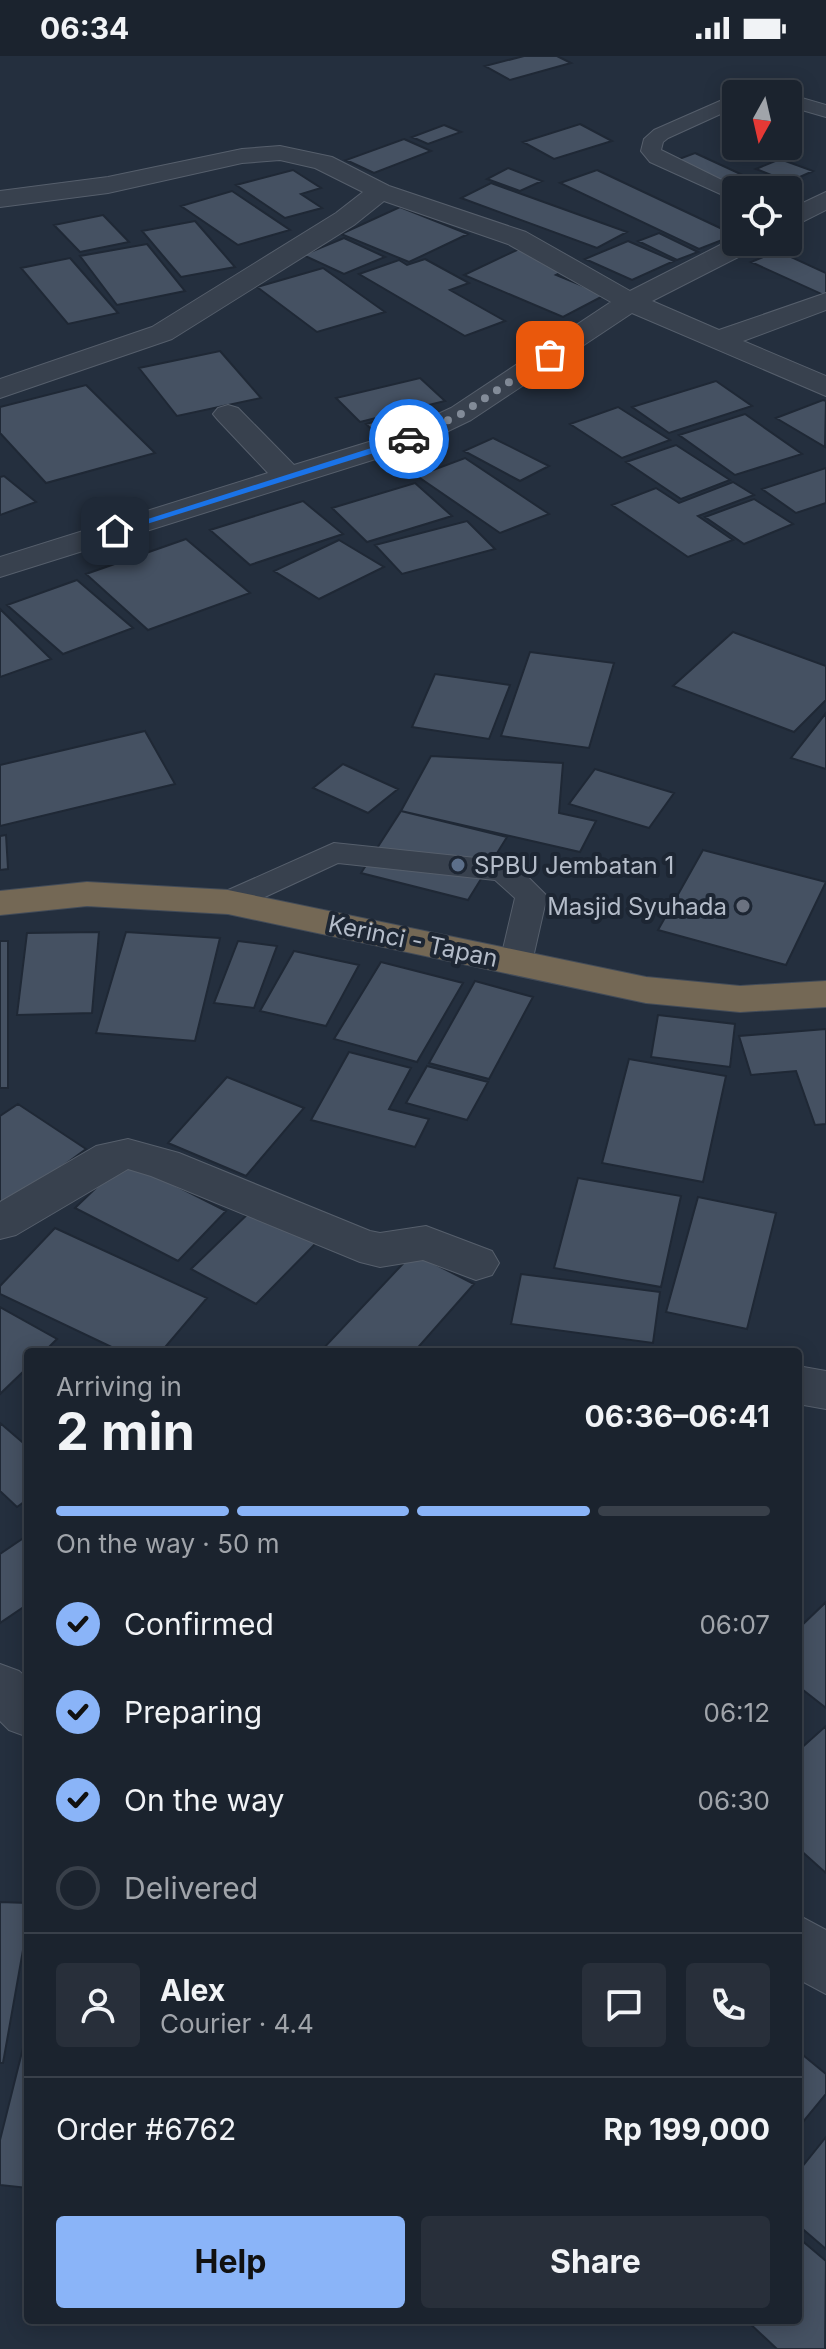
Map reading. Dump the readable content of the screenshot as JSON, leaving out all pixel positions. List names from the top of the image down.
{
  "streets": {
    "highway": ["Kerinci - Tapan"]
  },
  "places": ["SPBU Jembatan 1", "Masjid Syuhada"],
  "north": "bottom",
  "page": {
    "status": "06:34",
    "heading": ["2 min", "Arriving in", "06:36–06:41"],
    "panel": [
      "Alex",
      "Courier · 4.4",
      "Order #6762",
      "Rp 199,000"
    ],
    "bar": "On the way · 50 m",
    "list": [
      ["Confirmed", "06:07"],
      ["Preparing", "06:12"],
      ["On the way", "06:30"],
      "Delivered"
    ],
    "buttons": ["Help", "Share"]
  }
}
